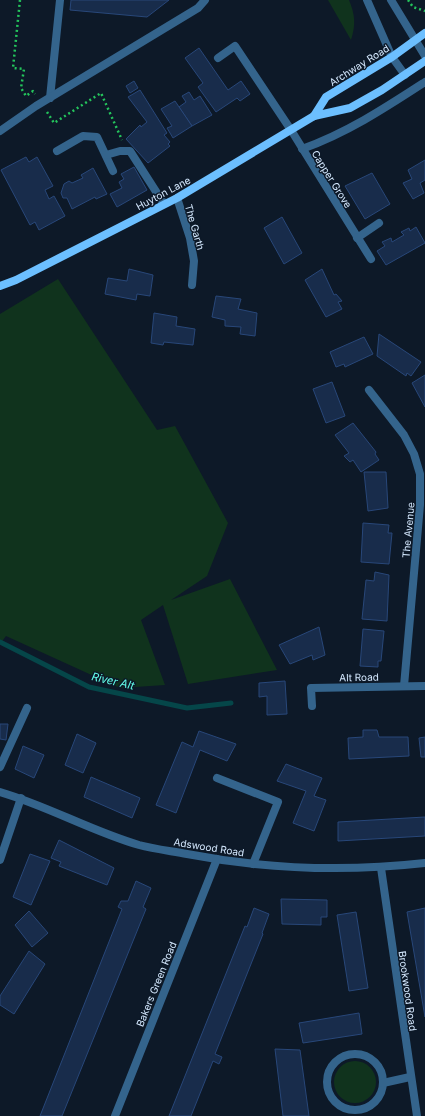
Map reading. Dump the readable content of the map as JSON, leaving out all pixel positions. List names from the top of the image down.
{
  "streets": {
    "main road": ["Archway Road", "Huyton Lane"],
    "street": [
      "Capper Grove",
      "The Garth",
      "The Avenue",
      "Alt Road",
      "Adswood Road",
      "Bakers Green Road",
      "Brookwood Road"
    ]
  },
  "crossings": [
    ["Archway Road", "Huyton Lane"],
    ["Capper Grove", "Huyton Lane"],
    ["Huyton Lane", "The Garth"],
    ["The Avenue", "Alt Road"],
    ["Adswood Road", "Bakers Green Road"],
    ["Adswood Road", "Brookwood Road"]
  ],
  "water": ["River Alt"]
}
